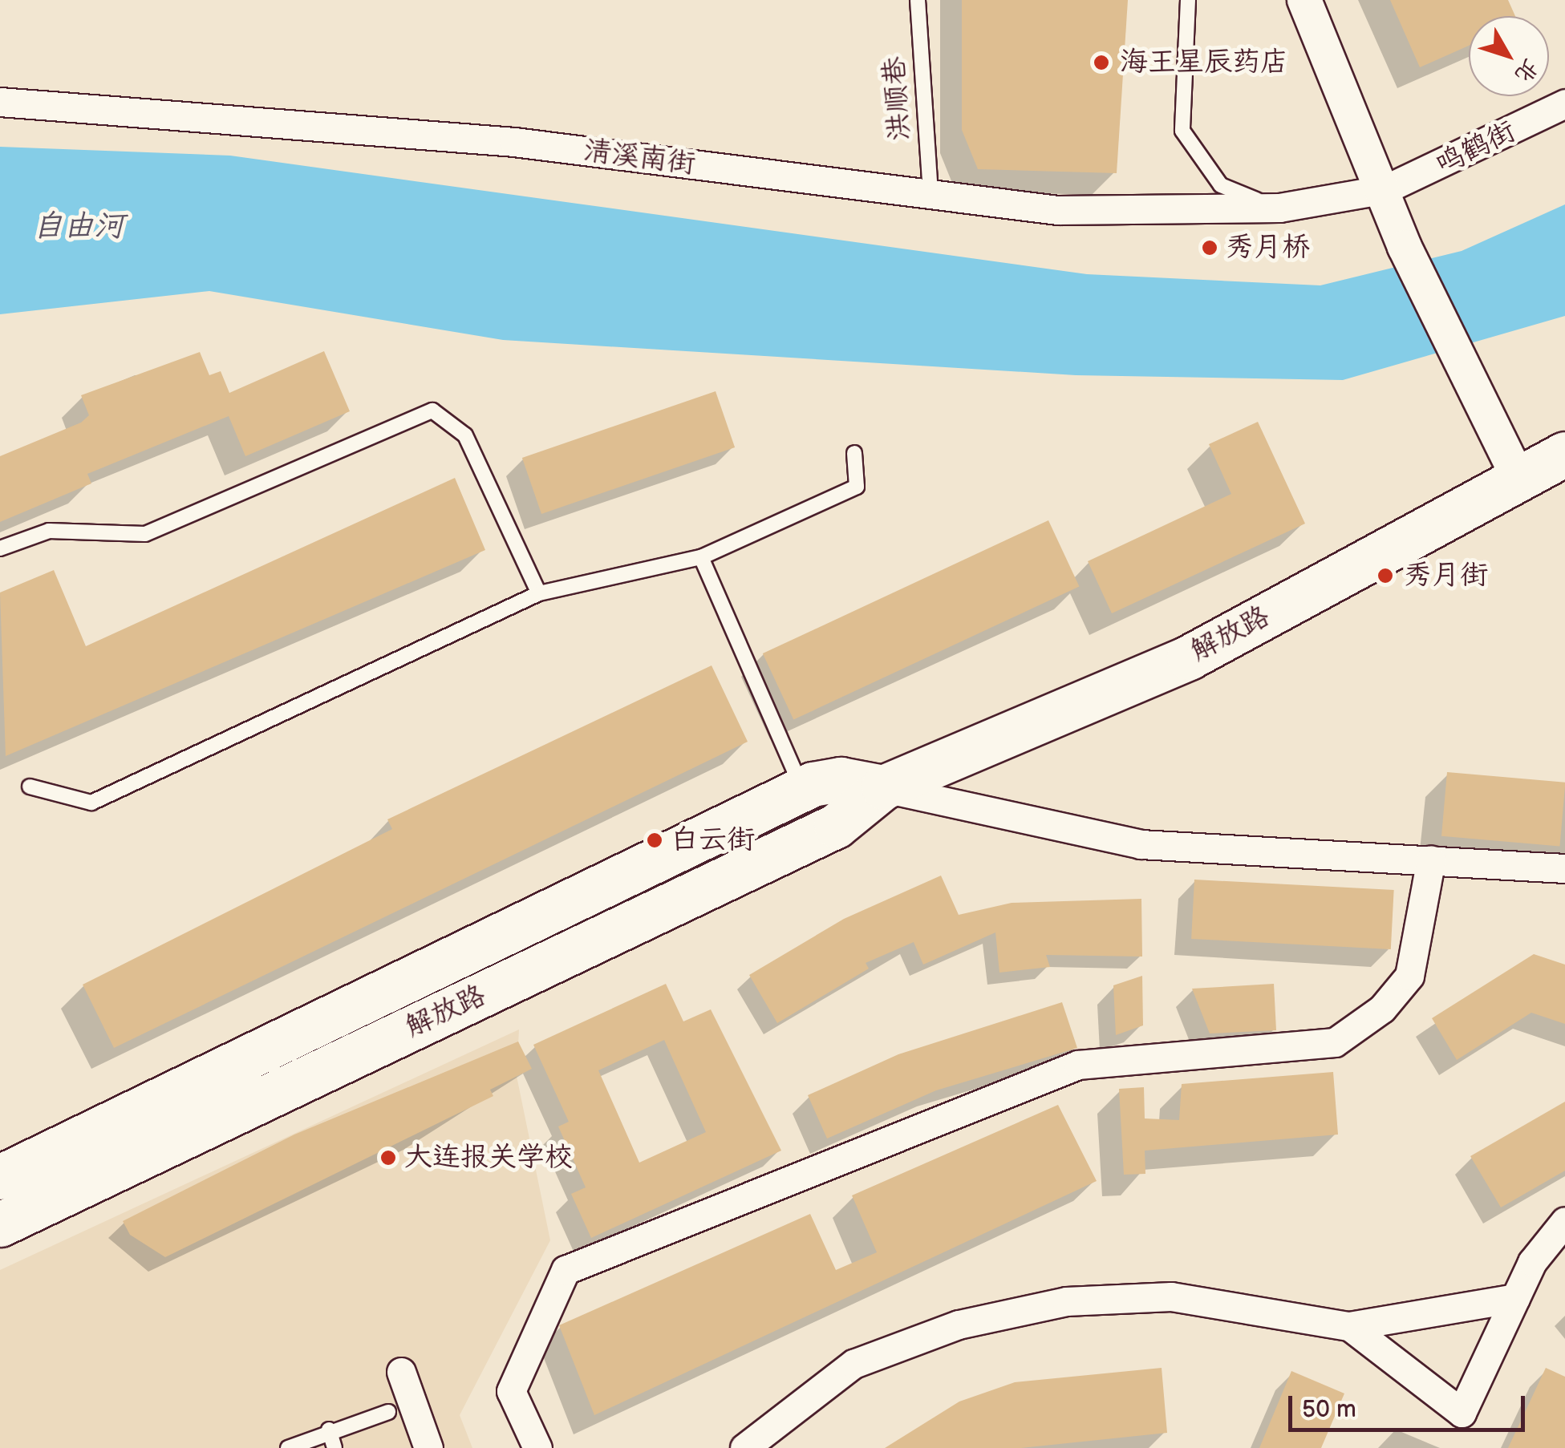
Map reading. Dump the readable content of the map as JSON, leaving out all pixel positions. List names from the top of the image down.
{
  "streets": {
    "main road": ["解放路"],
    "street": ["鸣鹤街", "清溪南街"],
    "lane": ["洪顺巷"]
  },
  "crossings": [
    ["洪顺巷", "清溪南街"],
    ["鸣鹤街", "清溪南街"]
  ],
  "water": ["自由河"],
  "places": [
    "海王星辰药店",
    "秀月桥",
    "秀月街",
    "白云街",
    "大连报关学校"
  ],
  "scale_bar": "50 m",
  "north": "bottom right"
}
